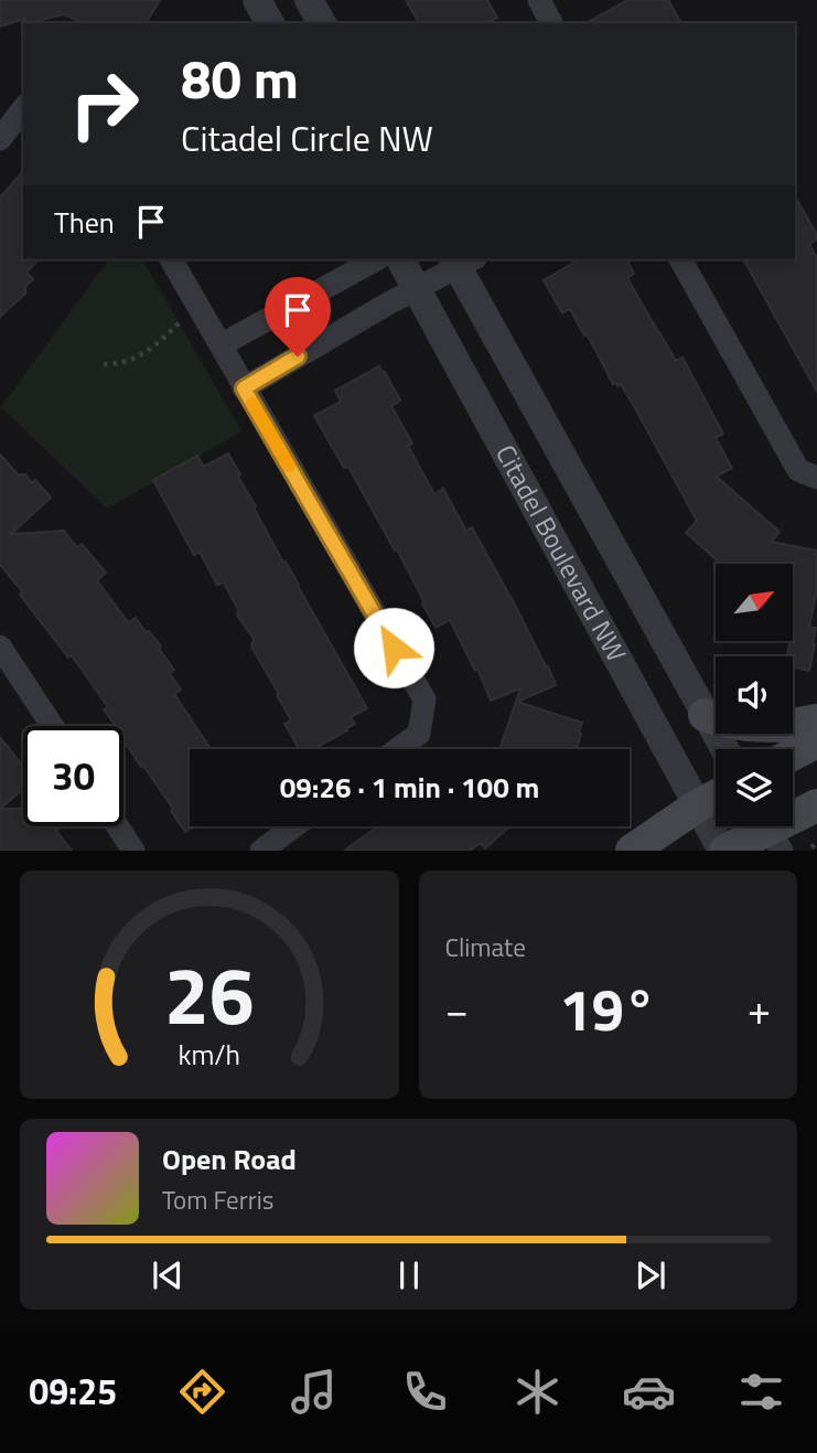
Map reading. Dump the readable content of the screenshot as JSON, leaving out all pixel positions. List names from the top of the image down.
{
  "streets": {
    "street": ["Citadel Boulevard NW"]
  },
  "north": "top right",
  "page": {
    "turn": ["80 m", "Citadel Circle NW"],
    "then": "Then",
    "limit": "30",
    "trip": "09:26 · 1 min · 100 m",
    "tile": "Climate",
    "heat": ["−", "19°", "+"],
    "song": ["Open Road", "Tom Ferris"],
    "tabs": "09:25",
    "gauge": ["26", "km/h"]
  }
}
